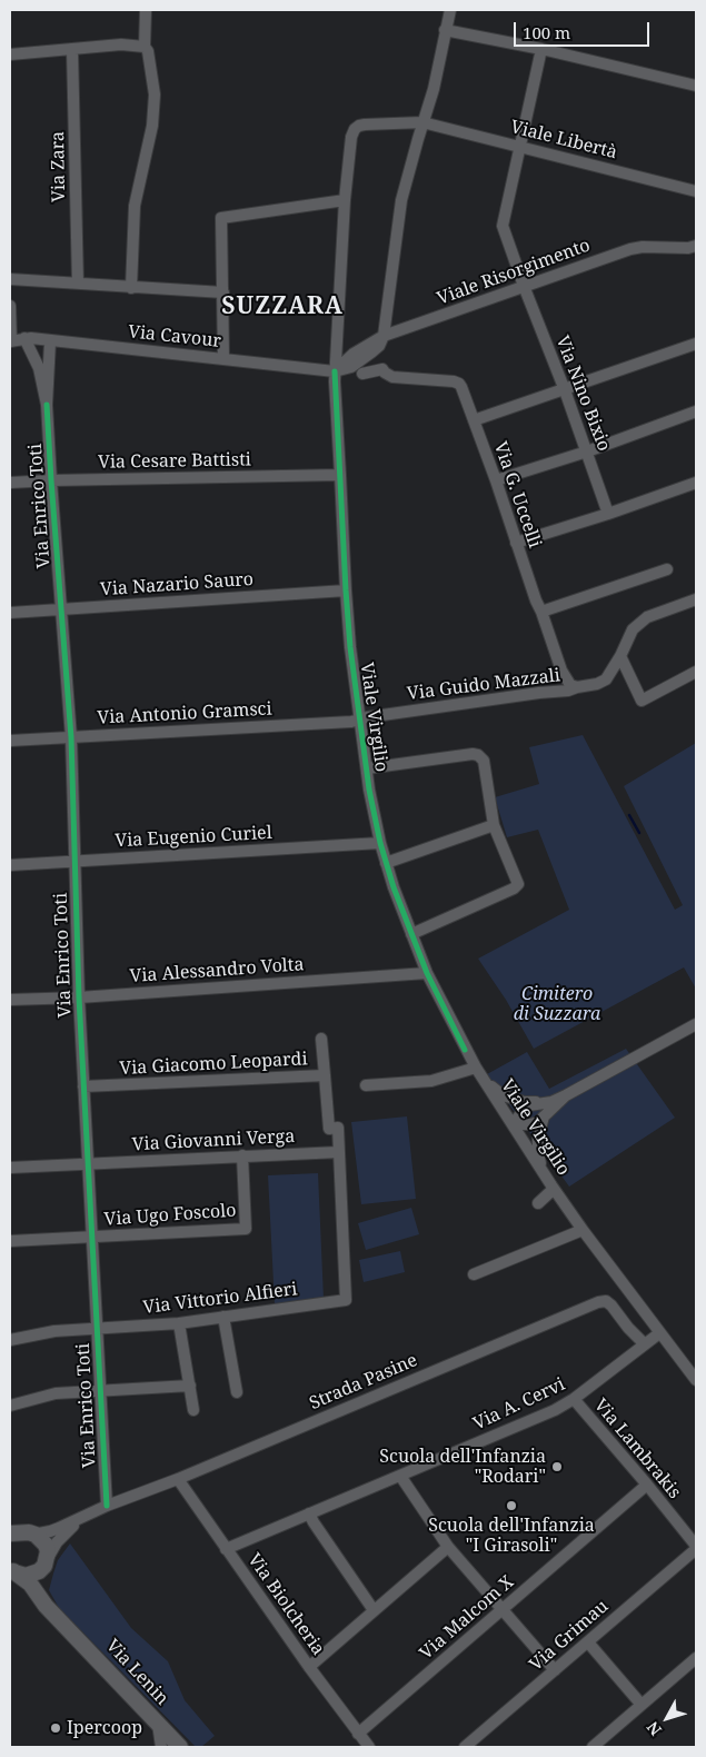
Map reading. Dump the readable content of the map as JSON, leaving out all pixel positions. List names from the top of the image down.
{
  "streets": {
    "main road": ["Via Lenin"],
    "street": [
      "Viale Libertà",
      "Via Zara",
      "Viale Risorgimento",
      "Via Cavour",
      "Via Nino Bixio",
      "Via Cesare Battisti",
      "Via G. Uccelli",
      "Via Enrico Toti",
      "Via Nazario Sauro",
      "Via Guido Mazzali",
      "Via Antonio Gramsci",
      "Viale Virgilio",
      "Via Eugenio Curiel",
      "Via Alessandro Volta",
      "Via Giacomo Leopardi",
      "Via Giovanni Verga",
      "Via Ugo Foscolo",
      "Via Vittorio Alfieri",
      "Strada Pasine",
      "Via A. Cervi",
      "Via Lambrakis",
      "Via Biolcheria",
      "Via Malcom X",
      "Via Grimau"
    ]
  },
  "crossings": [
    ["Viale Libertà", "Via Nino Bixio"],
    ["Viale Libertà", "Viale Virgilio"],
    ["Viale Risorgimento", "Via Cavour"],
    ["Viale Risorgimento", "Via Nino Bixio"],
    ["Viale Risorgimento", "Viale Virgilio"],
    ["Via Cavour", "Via Enrico Toti"],
    ["Via Cavour", "Viale Virgilio"],
    ["Via Cesare Battisti", "Via Enrico Toti"],
    ["Via Cesare Battisti", "Viale Virgilio"],
    ["Via G. Uccelli", "Via Guido Mazzali"],
    ["Via Enrico Toti", "Via Nazario Sauro"],
    ["Via Enrico Toti", "Via Antonio Gramsci"],
    ["Via Enrico Toti", "Via Eugenio Curiel"],
    ["Via Enrico Toti", "Via Alessandro Volta"],
    ["Via Enrico Toti", "Via Giacomo Leopardi"],
    ["Via Enrico Toti", "Via Giovanni Verga"],
    ["Via Enrico Toti", "Via Ugo Foscolo"],
    ["Via Enrico Toti", "Via Vittorio Alfieri"],
    ["Via Enrico Toti", "Strada Pasine"],
    ["Via Nazario Sauro", "Viale Virgilio"],
    ["Via Guido Mazzali", "Via Antonio Gramsci"],
    ["Via Guido Mazzali", "Viale Virgilio"],
    ["Via Antonio Gramsci", "Viale Virgilio"],
    ["Viale Virgilio", "Via Eugenio Curiel"],
    ["Viale Virgilio", "Via Alessandro Volta"],
    ["Viale Virgilio", "Via A. Cervi"],
    ["Via Giacomo Leopardi", "Via Giovanni Verga"],
    ["Via Giacomo Leopardi", "Via Vittorio Alfieri"],
    ["Via Giovanni Verga", "Via Ugo Foscolo"],
    ["Via Giovanni Verga", "Via Vittorio Alfieri"],
    ["Strada Pasine", "Via A. Cervi"],
    ["Strada Pasine", "Via Biolcheria"],
    ["Via A. Cervi", "Via Lambrakis"],
    ["Via A. Cervi", "Via Biolcheria"],
    ["Via Lambrakis", "Via Malcom X"],
    ["Via Lambrakis", "Via Grimau"],
    ["Via Biolcheria", "Via Malcom X"]
  ],
  "districts": ["SUZZARA"],
  "parks": ["Cimitero di Suzzara"],
  "places": ["Scuola dell'Infanzia \"Rodari\"", "Scuola dell'Infanzia \"I Girasoli\"", "Ipercoop"],
  "scale_bar": "100 m",
  "north": "bottom left"
}
